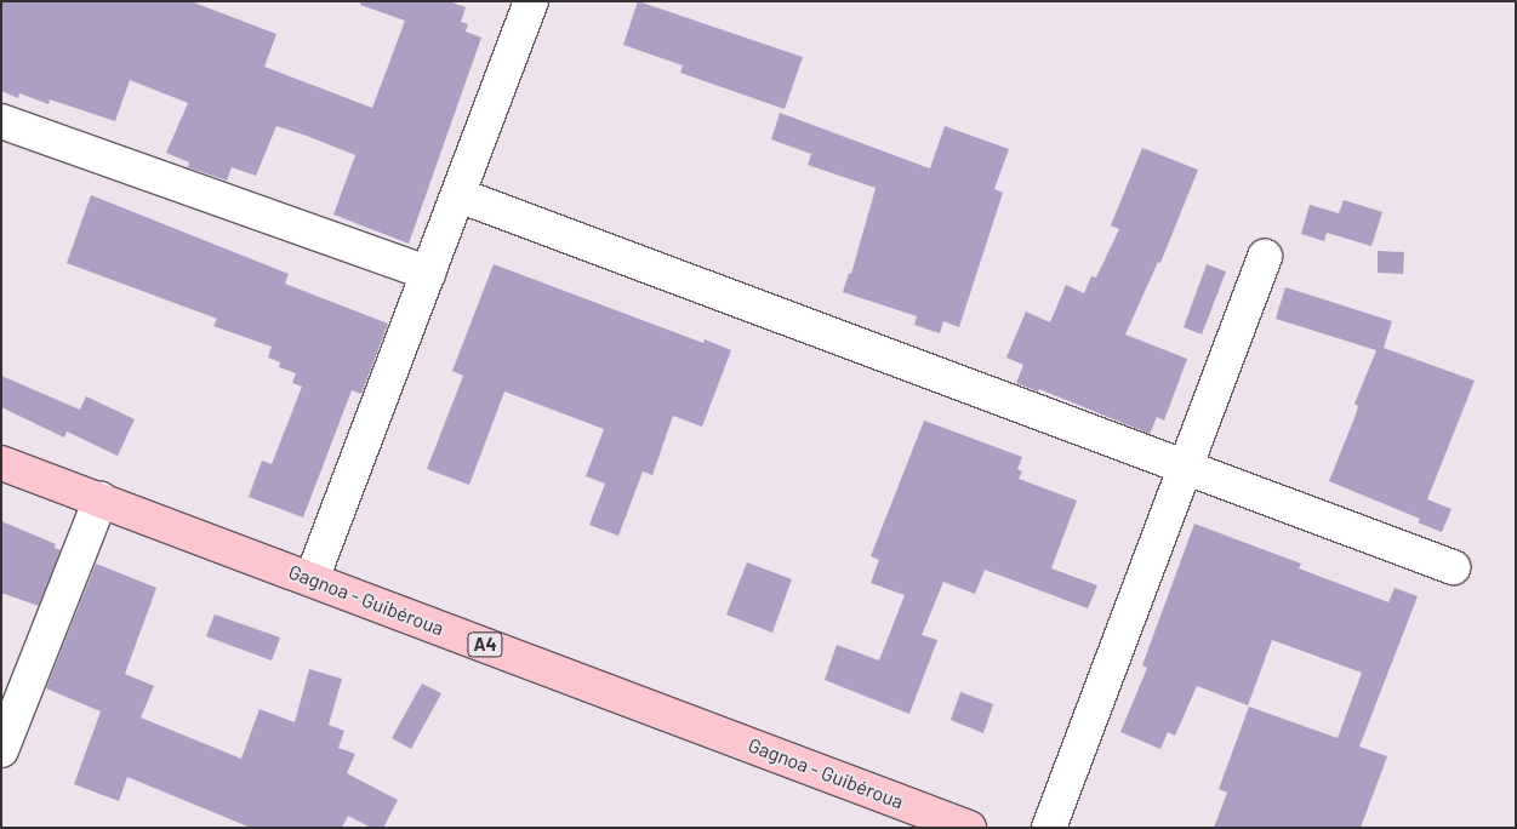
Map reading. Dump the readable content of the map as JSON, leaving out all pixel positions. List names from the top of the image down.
{
  "streets": {
    "main road": ["Gagnoa - Guibéroua", "A4"]
  }
}
